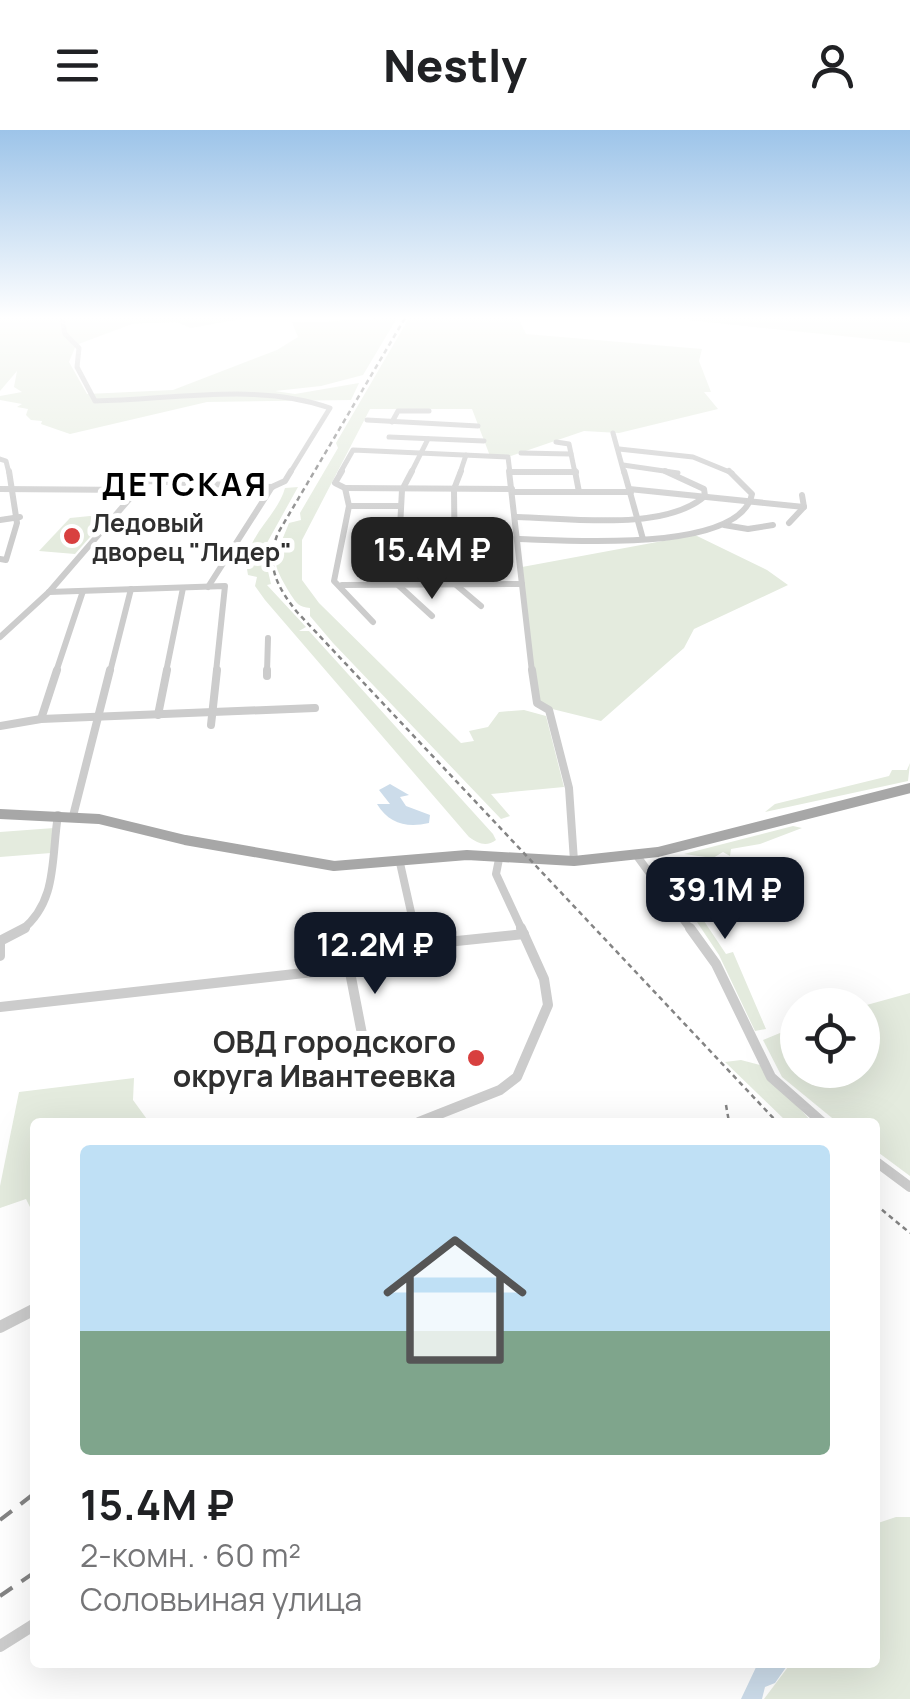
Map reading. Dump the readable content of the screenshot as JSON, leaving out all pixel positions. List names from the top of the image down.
{
  "districts": ["ДЕТСКАЯ"],
  "places": ["Ледовый дворец \"Лидер\"", "ОВД городского округа Ивантеевка"],
  "page": {
    "header": "Nestly",
    "price": ["15.4M ₽", "39.1M ₽", "12.2M ₽"],
    "list": [
      {
        "name": "15.4M ₽",
        "note": "2-комн. · 60 m² · Соловьиная улица"
      }
    ]
  }
}
